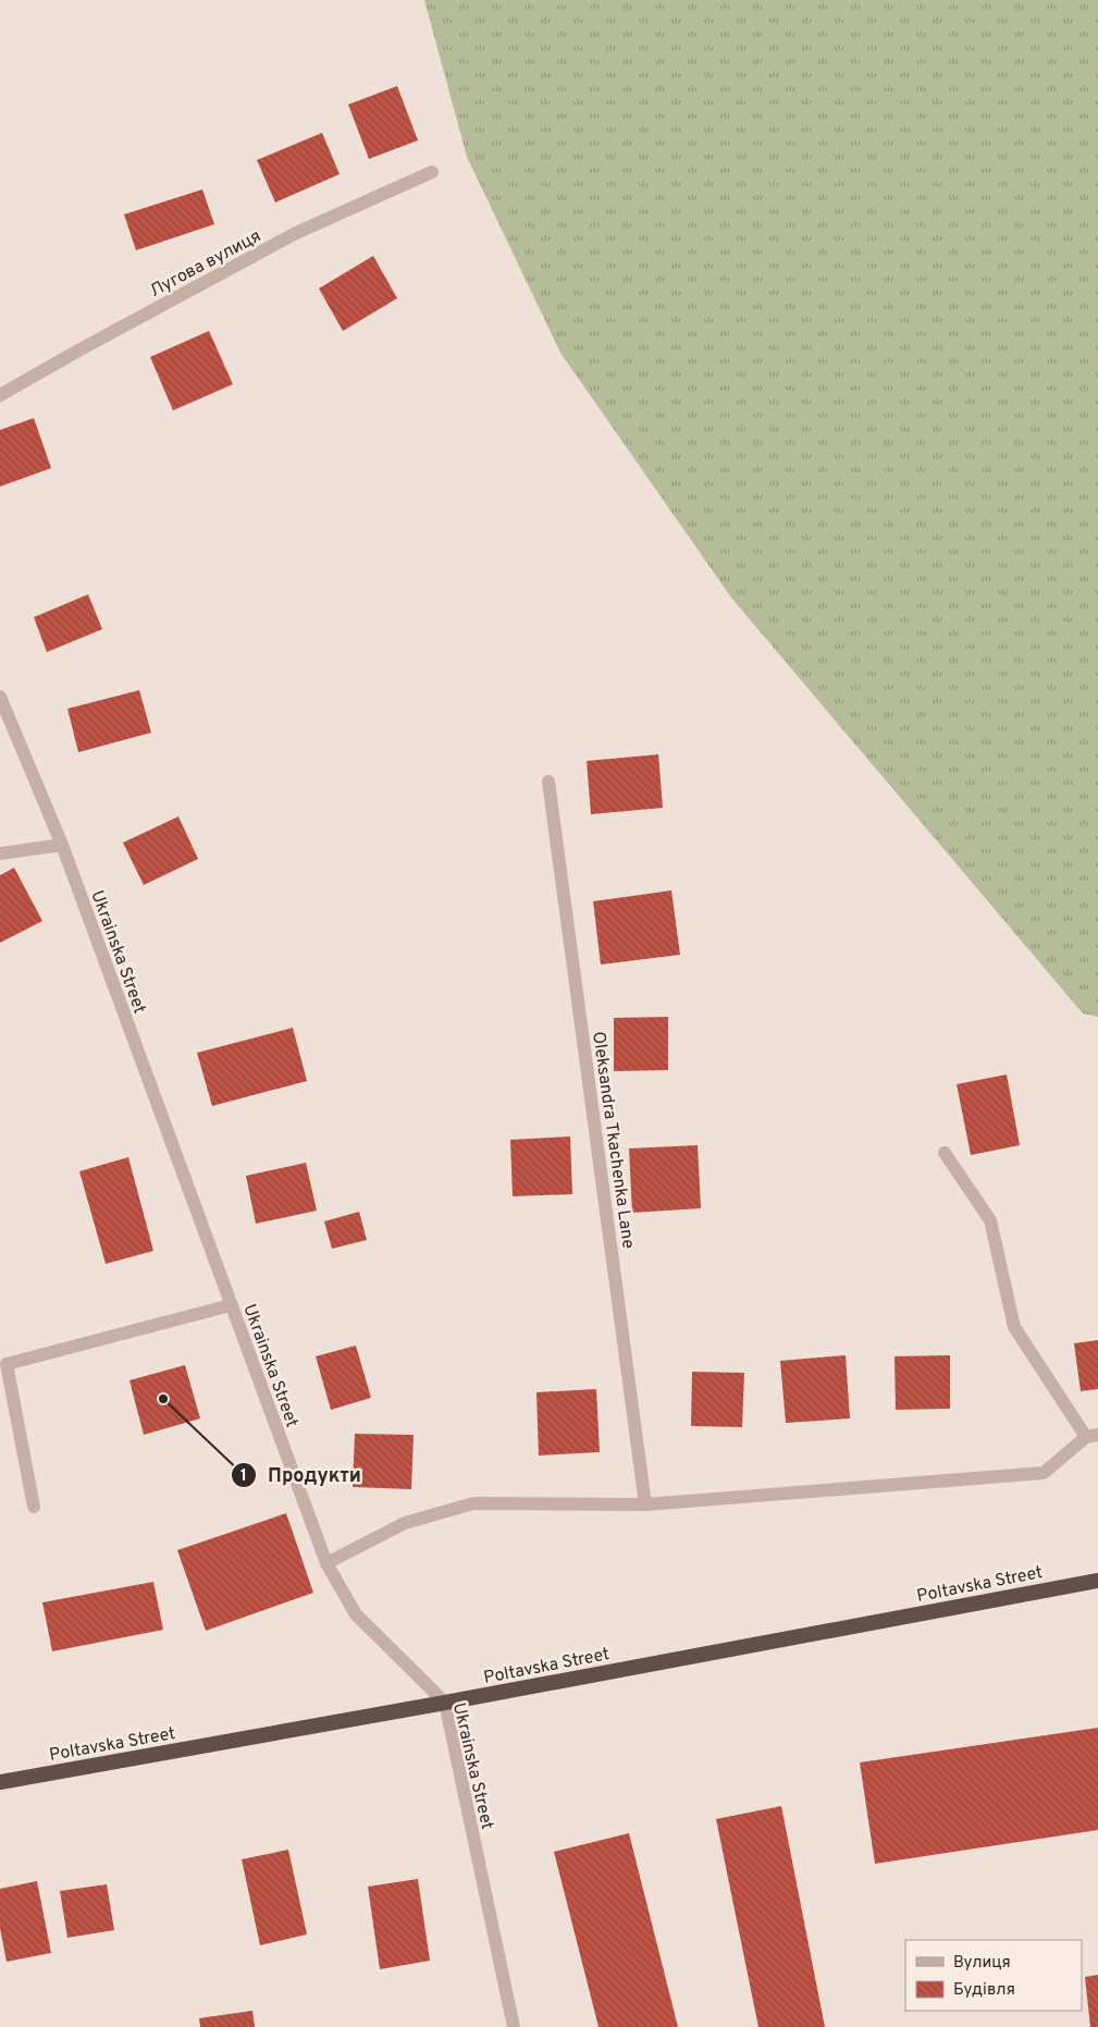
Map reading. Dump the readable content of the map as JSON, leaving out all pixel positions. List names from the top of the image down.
{
  "streets": {
    "highway": ["Poltavska Street"],
    "street": ["Лугова вулиця", "Ukrainska Street", "Oleksandra Tkachenka Lane"]
  },
  "crossings": [
    ["Ukrainska Street", "Poltavska Street"]
  ],
  "places": ["Продукти"],
  "legend": ["Вулиця", "Будівля"]
}
